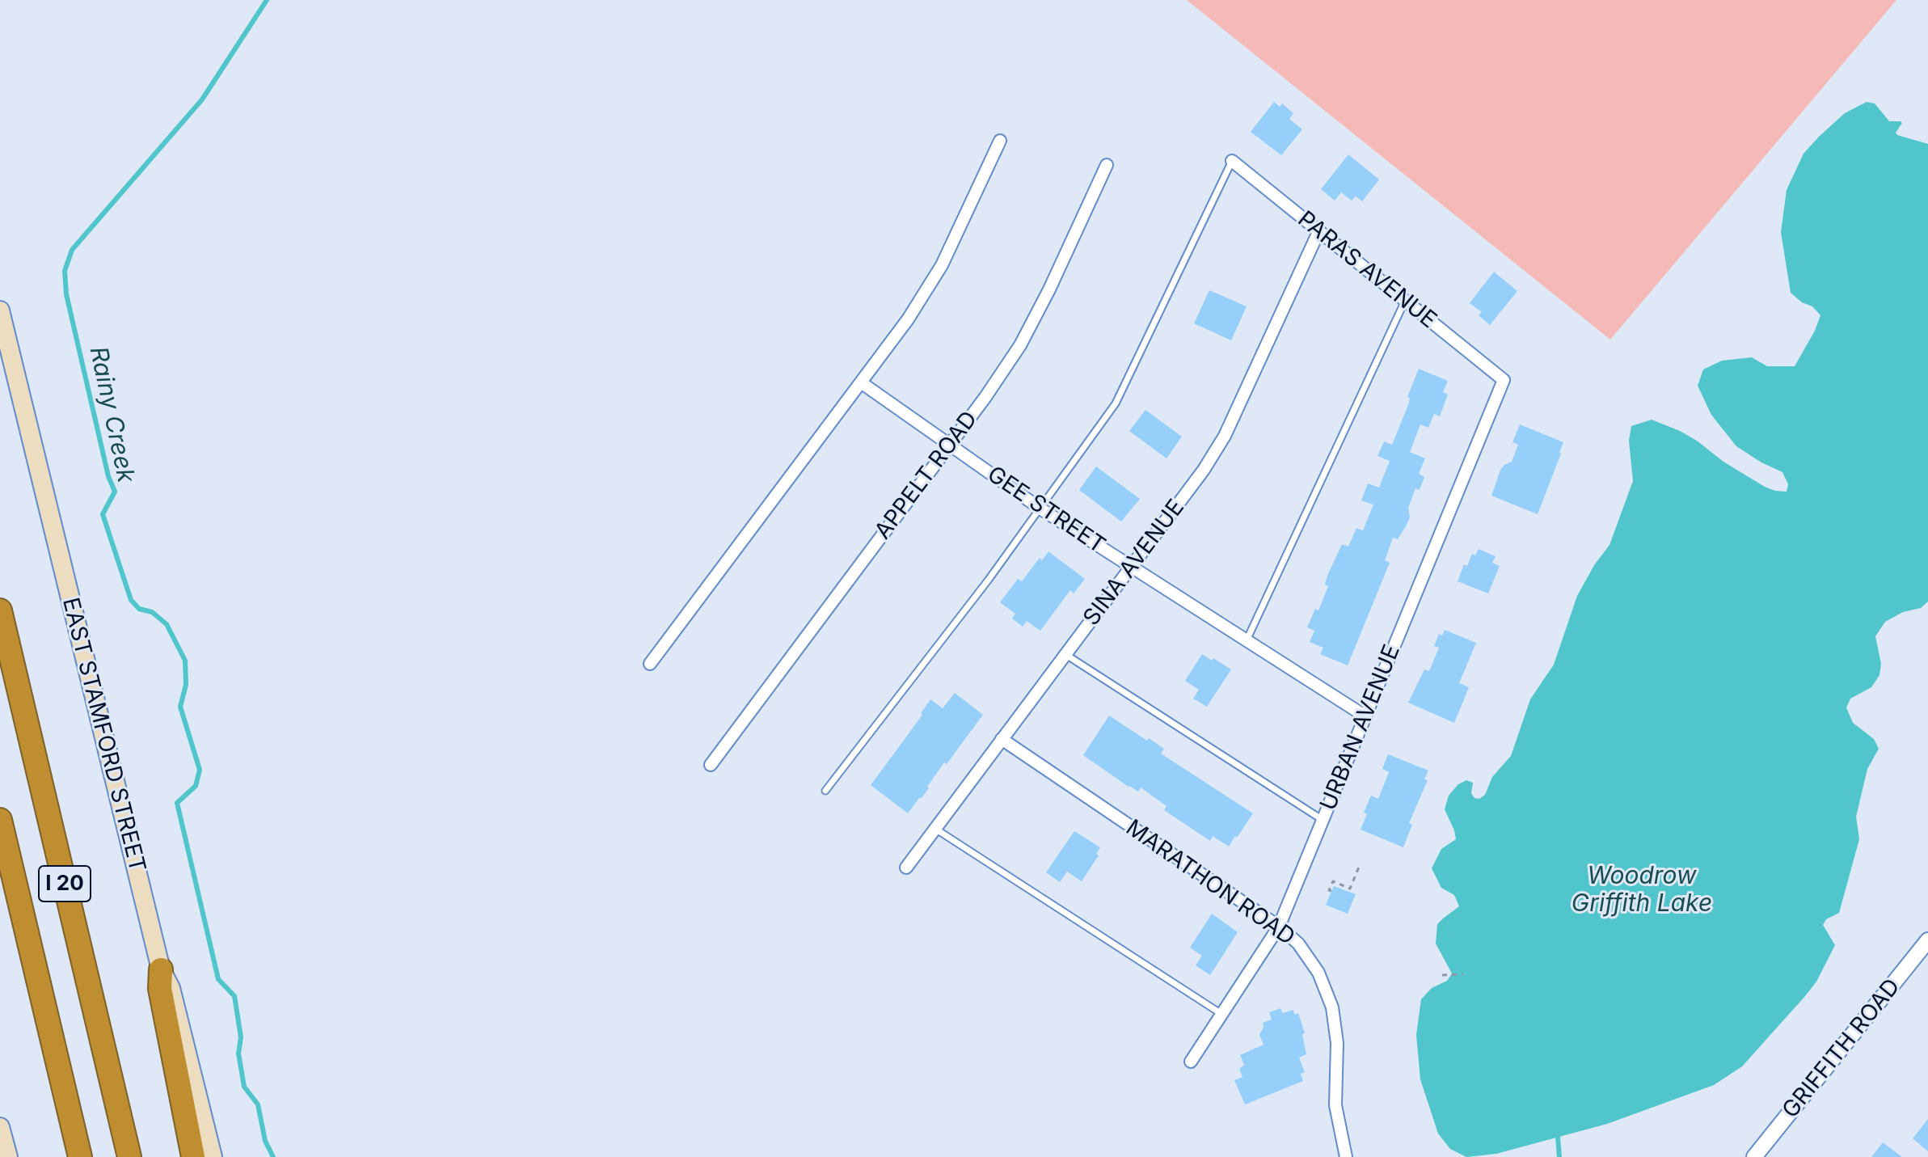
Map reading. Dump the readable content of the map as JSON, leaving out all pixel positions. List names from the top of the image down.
{
  "streets": {
    "highway": ["I 20"],
    "main road": ["EAST STAMFORD STREET"],
    "street": [
      "PARAS AVENUE",
      "APPELT ROAD",
      "GEE STREET",
      "SINA AVENUE",
      "URBAN AVENUE",
      "MARATHON ROAD",
      "GRIFFITH ROAD"
    ]
  },
  "crossings": [
    ["PARAS AVENUE", "SINA AVENUE"],
    ["PARAS AVENUE", "URBAN AVENUE"],
    ["APPELT ROAD", "GEE STREET"],
    ["GEE STREET", "SINA AVENUE"],
    ["GEE STREET", "URBAN AVENUE"],
    ["SINA AVENUE", "MARATHON ROAD"],
    ["URBAN AVENUE", "MARATHON ROAD"]
  ],
  "water": ["Rainy Creek", "Woodrow Griffith Lake"]
}
